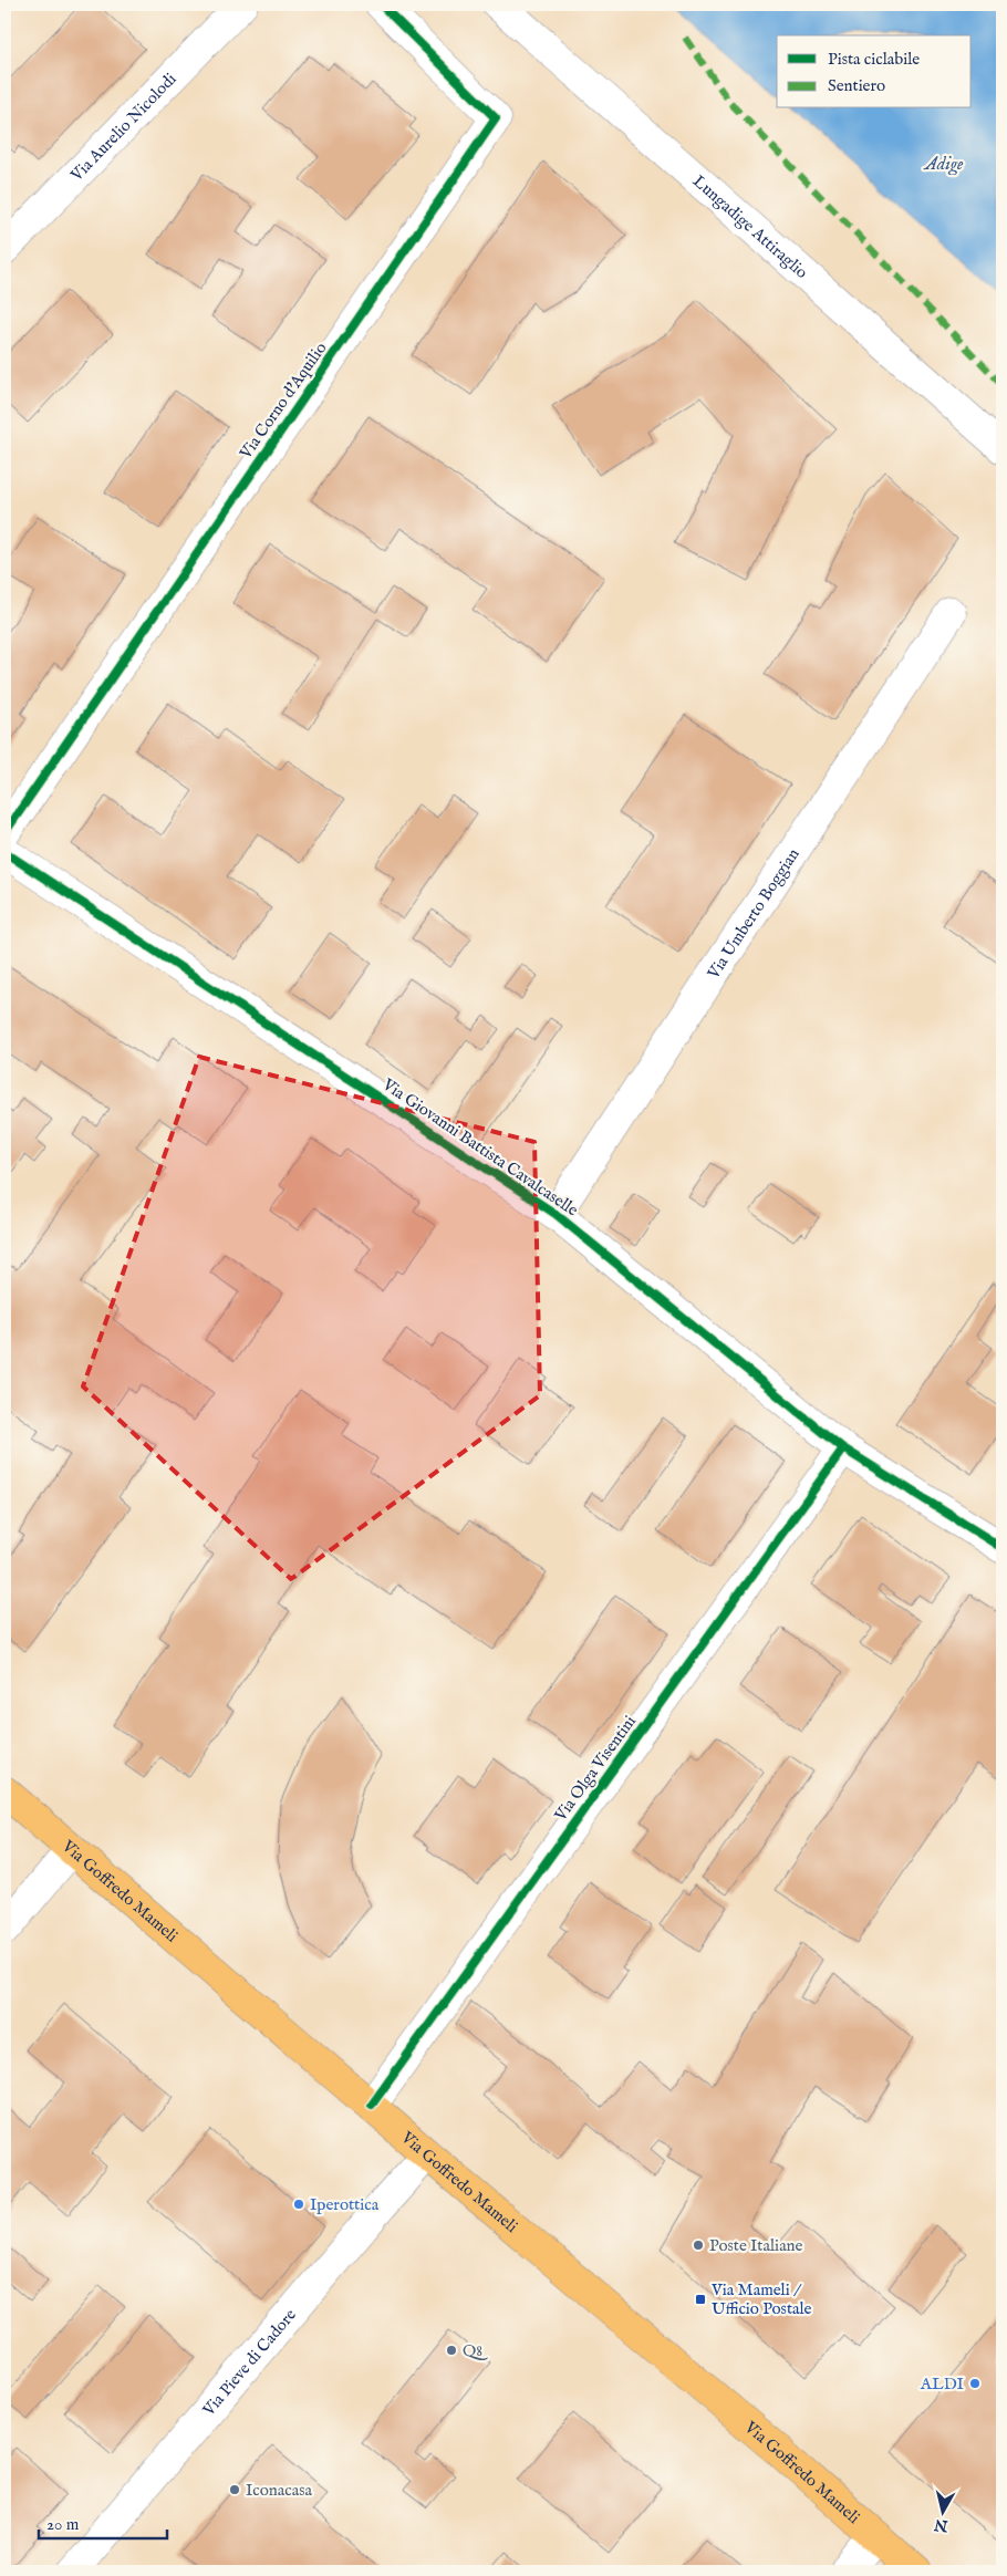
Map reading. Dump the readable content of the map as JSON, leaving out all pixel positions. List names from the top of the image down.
{
  "streets": {
    "main road": ["Via Goffredo Mameli"],
    "street": [
      "Via Aurelio Nicolodi",
      "Lungadige Attiraglio",
      "Via Corno d'Aquilio",
      "Via Umberto Boggian",
      "Via Giovanni Battista Cavalcaselle",
      "Via Olga Visentini",
      "Via Pieve di Cadore"
    ]
  },
  "crossings": [
    ["Via Umberto Boggian", "Via Giovanni Battista Cavalcaselle"],
    ["Via Giovanni Battista Cavalcaselle", "Via Olga Visentini"],
    ["Via Olga Visentini", "Via Goffredo Mameli"],
    ["Via Goffredo Mameli", "Via Pieve di Cadore"]
  ],
  "water": ["Adige"],
  "places": {
    "other": [
      "Iperottica",
      "Poste Italiane",
      "Q8",
      "ALDI",
      "Iconacasa"
    ],
    "transit": ["Via Mameli / Ufficio Postale"]
  },
  "legend": ["Pista ciclabile", "Sentiero"],
  "scale_bar": "20 m",
  "north": "bottom"
}
